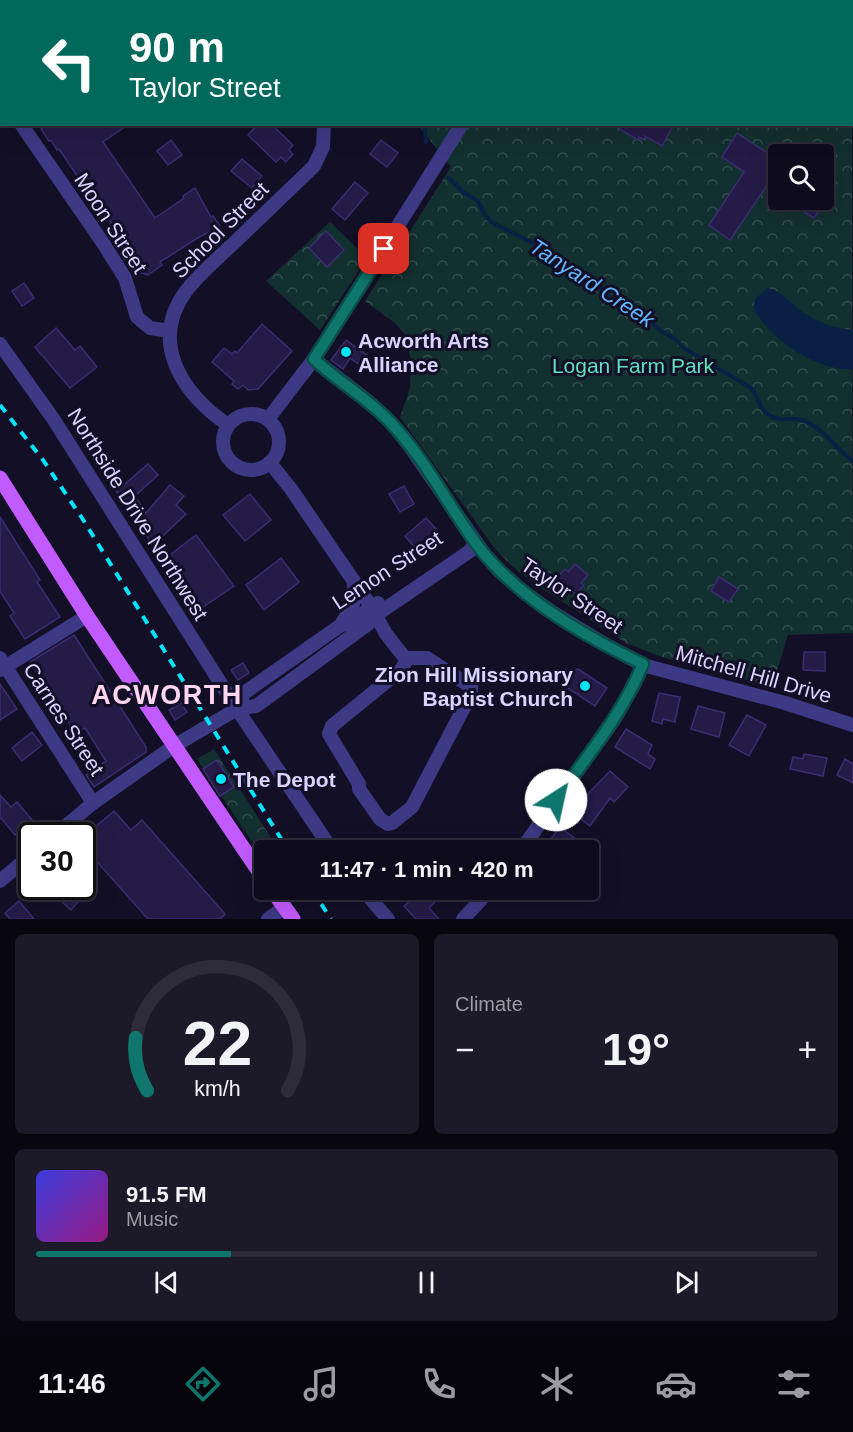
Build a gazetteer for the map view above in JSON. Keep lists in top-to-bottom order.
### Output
{
  "streets": {
    "street": [
      "Moon Street",
      "School Street",
      "Northside Drive Northwest",
      "Lemon Street",
      "Taylor Street",
      "Mitchell Hill Drive",
      "Carnes Street"
    ]
  },
  "crossings": [
    ["Moon Street", "School Street"],
    ["Northside Drive Northwest", "Lemon Street"],
    ["Lemon Street", "Taylor Street"],
    ["Lemon Street", "Carnes Street"],
    ["Taylor Street", "Mitchell Hill Drive"]
  ],
  "districts": ["ACWORTH"],
  "water": ["Tanyard Creek"],
  "parks": ["Logan Farm Park"],
  "places": ["Acworth Arts Alliance", "Zion Hill Missionary Baptist Church", "The Depot"],
  "page": {
    "turn": ["90 m", "Taylor Street"],
    "limit": "30",
    "trip": "11:47 · 1 min · 420 m",
    "tile": "Climate",
    "heat": ["−", "19°", "+"],
    "song": ["91.5 FM", "Music"],
    "tabs": "11:46",
    "gauge": ["22", "km/h"]
  }
}
